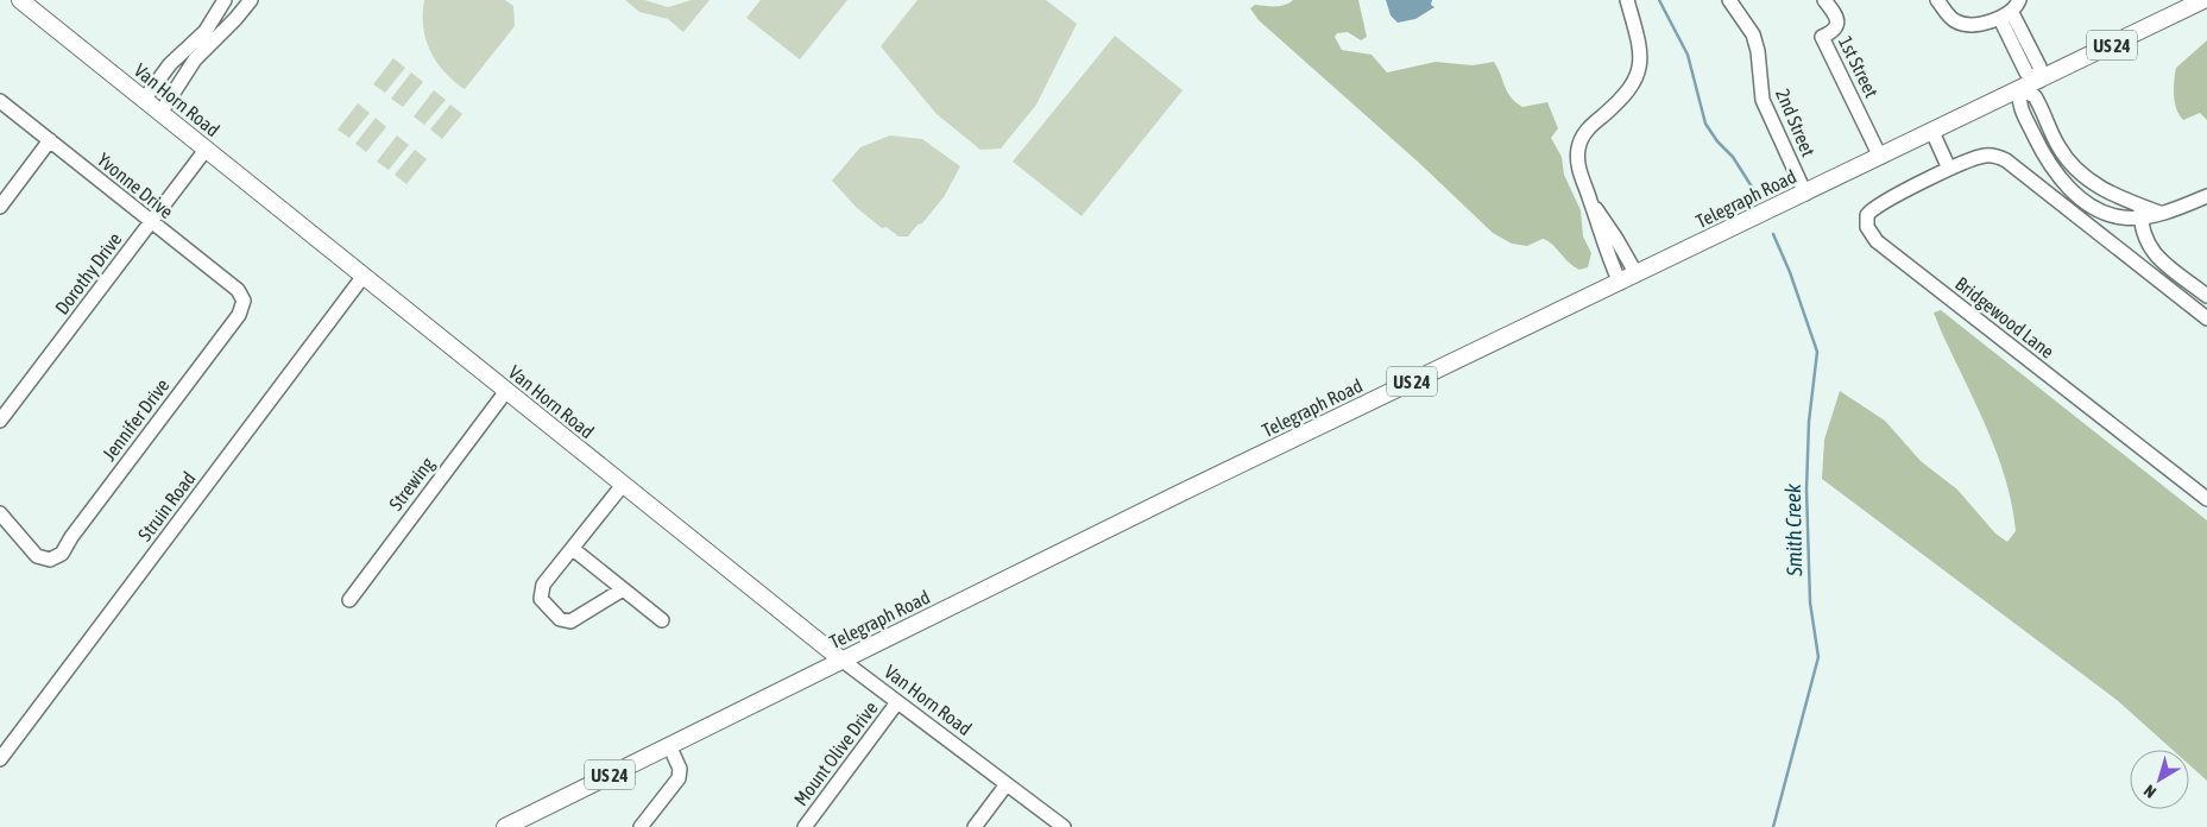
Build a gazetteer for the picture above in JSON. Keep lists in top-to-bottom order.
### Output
{
  "streets": {
    "main road": ["US 24", "Van Horn Road", "Telegraph Road"],
    "street": [
      "1st Street",
      "2nd Street",
      "Yvonne Drive",
      "Dorothy Drive",
      "Bridgewood Lane",
      "Jennifer Drive",
      "Strewing",
      "Struin Road",
      "Mount Olive Drive"
    ]
  },
  "crossings": [
    ["1st Street", "Telegraph Road"],
    ["Van Horn Road", "Telegraph Road"],
    ["Van Horn Road", "Dorothy Drive"],
    ["Van Horn Road", "Strewing"],
    ["Van Horn Road", "Struin Road"],
    ["Van Horn Road", "Mount Olive Drive"],
    ["2nd Street", "Telegraph Road"],
    ["Yvonne Drive", "Dorothy Drive"],
    ["Yvonne Drive", "Jennifer Drive"]
  ],
  "water": ["Smith Creek"],
  "north": "bottom left"
}
